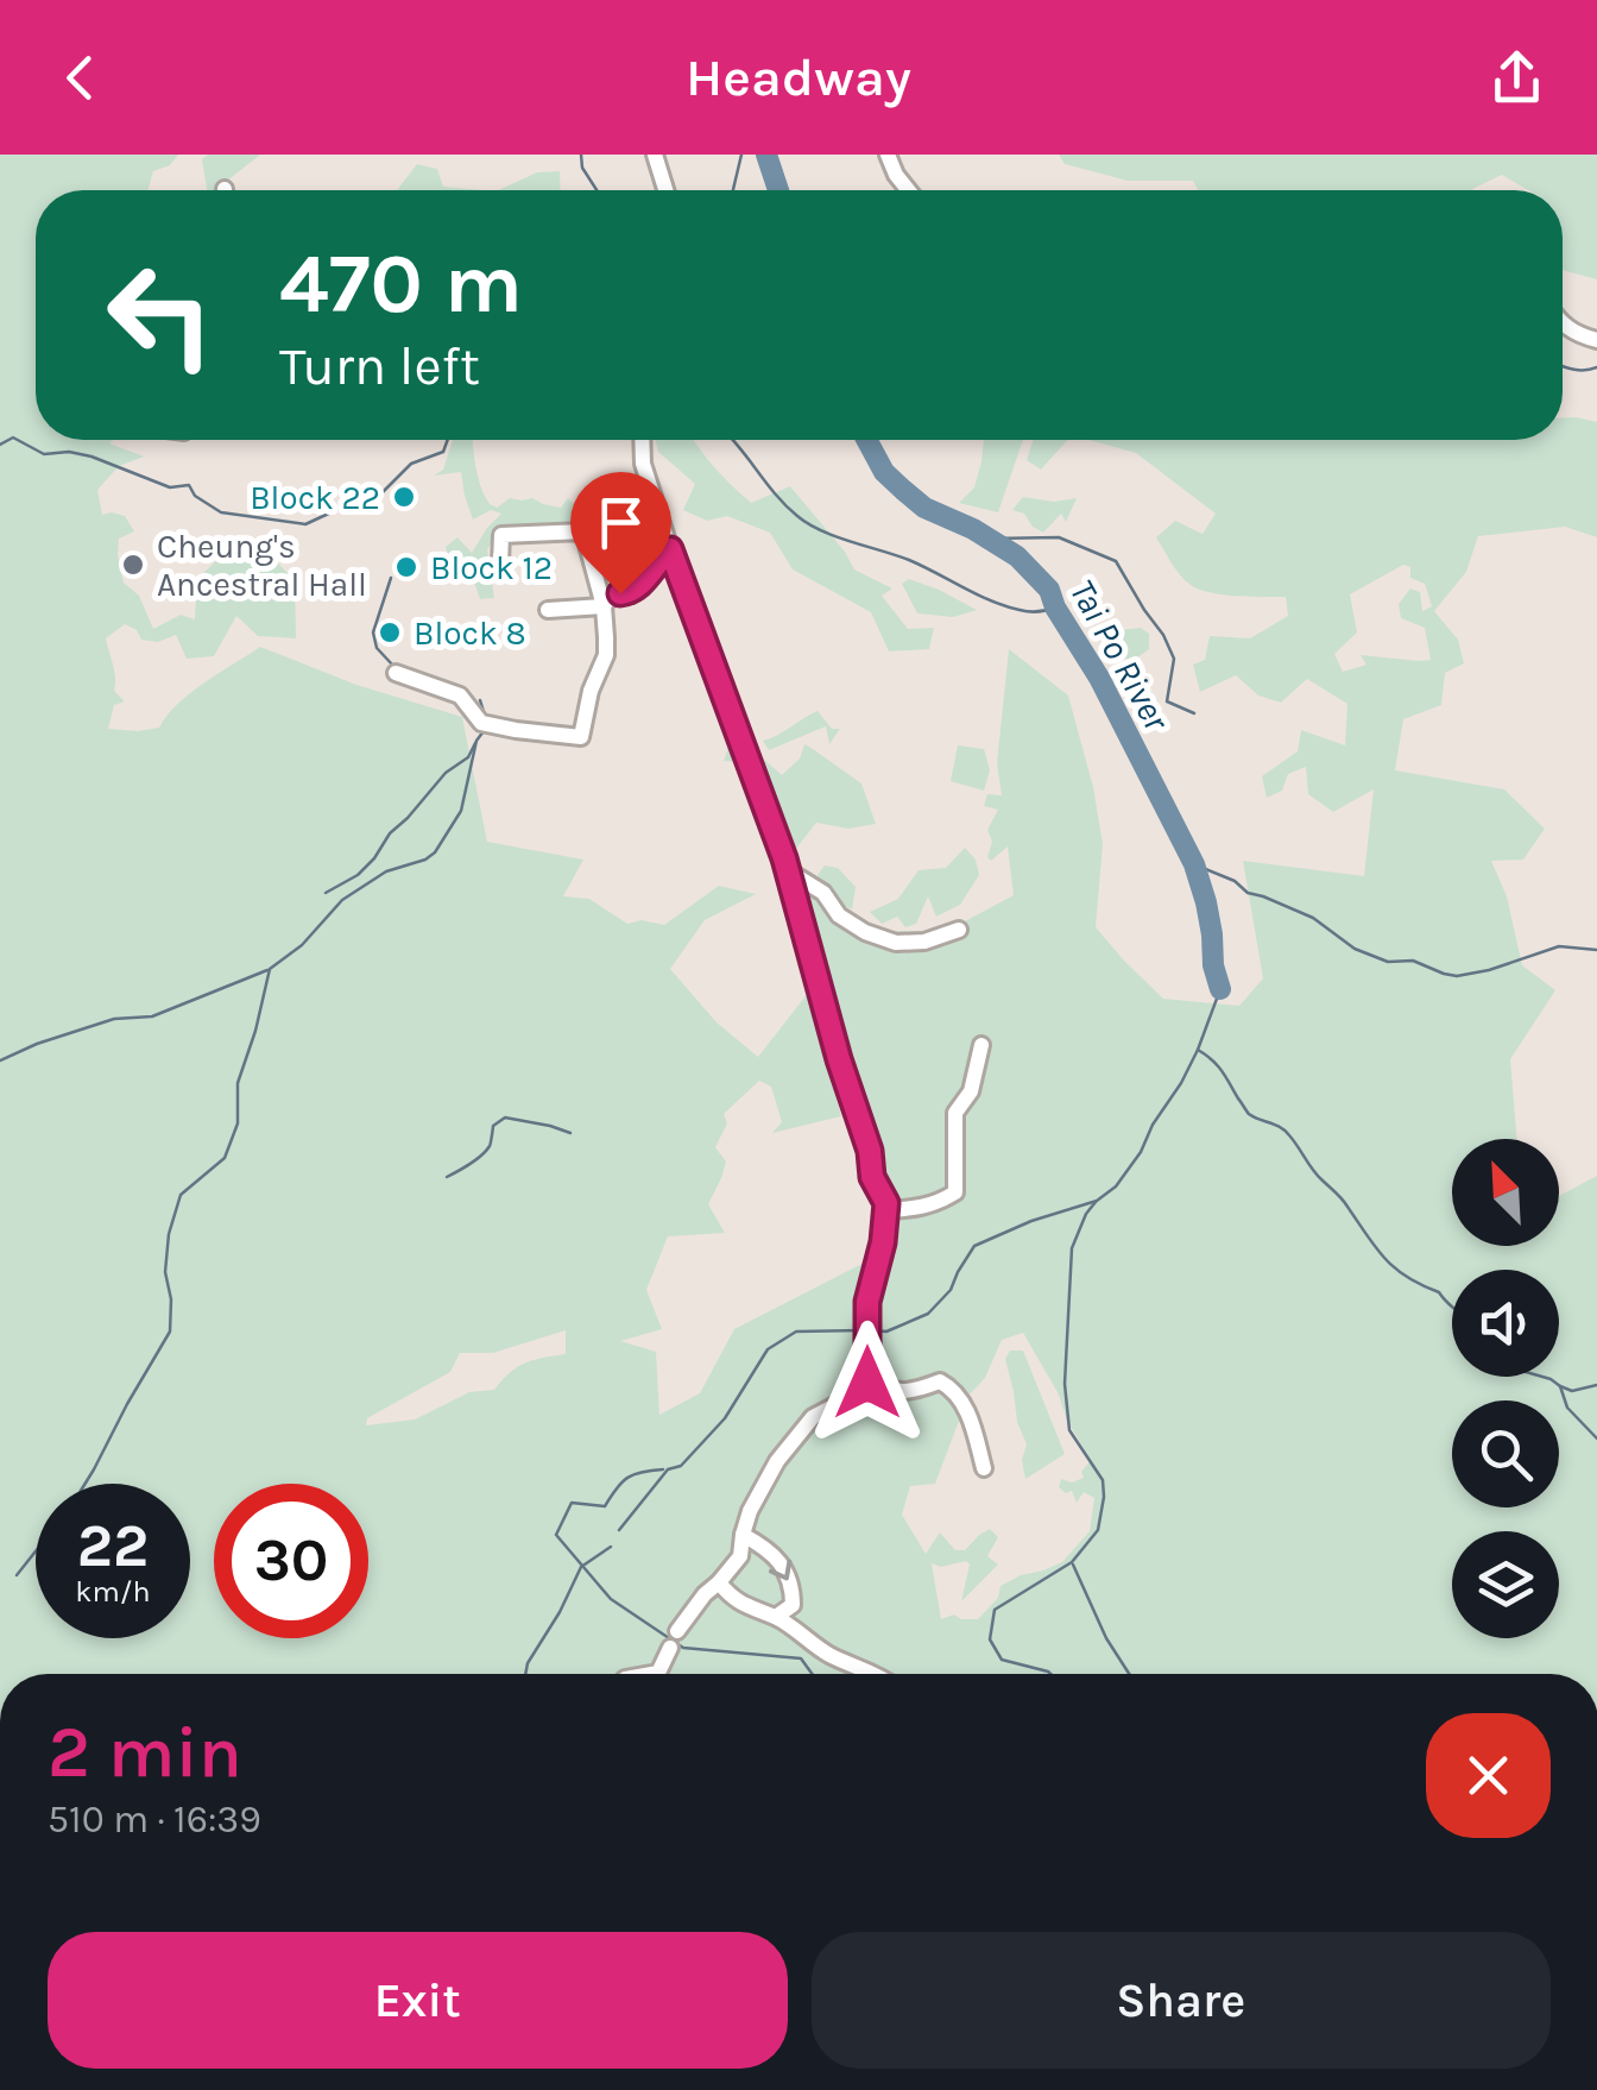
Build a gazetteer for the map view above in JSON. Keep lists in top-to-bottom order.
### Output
{
  "water": ["Tai Po River"],
  "places": [
    "Block 22",
    "Cheung's Ancestral Hall",
    "Block 12",
    "Block 8"
  ],
  "north": "top left",
  "page": {
    "header": "Headway",
    "turn": ["470 m", "Turn left"],
    "speed": "22 km/h",
    "limit": "30",
    "heading": ["2 min", "510 m · 16:39"],
    "buttons": ["Exit", "Share"]
  }
}
